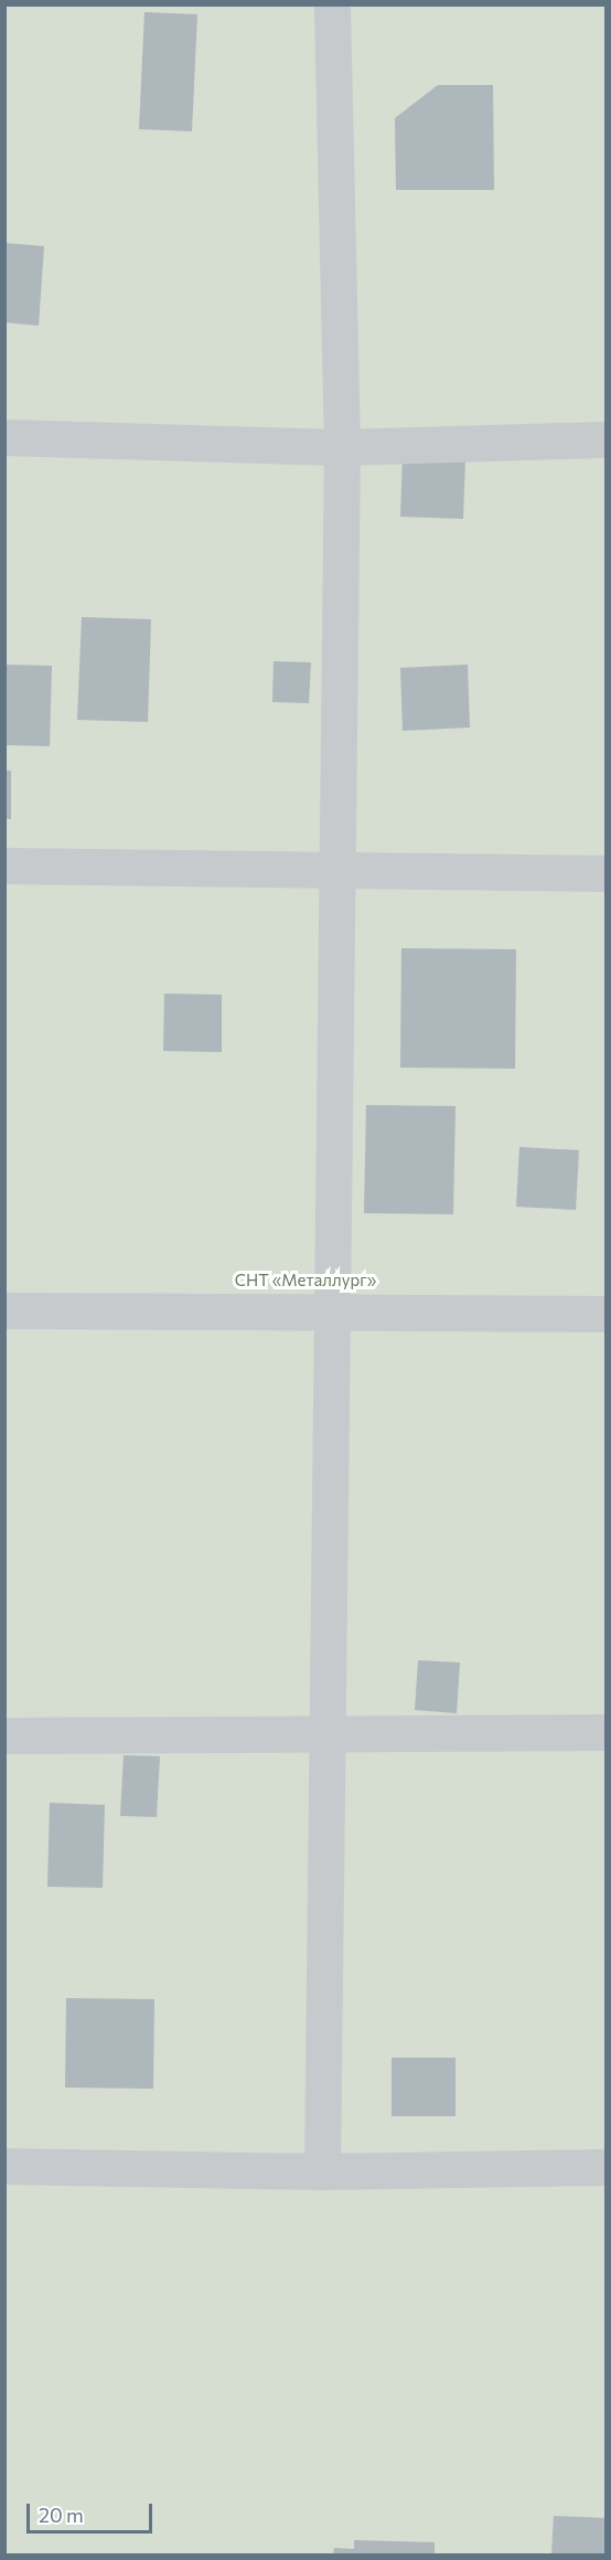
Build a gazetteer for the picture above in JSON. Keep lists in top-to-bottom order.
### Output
{
  "parks": ["СНТ «Металлург»"],
  "scale_bar": "20 m"
}
